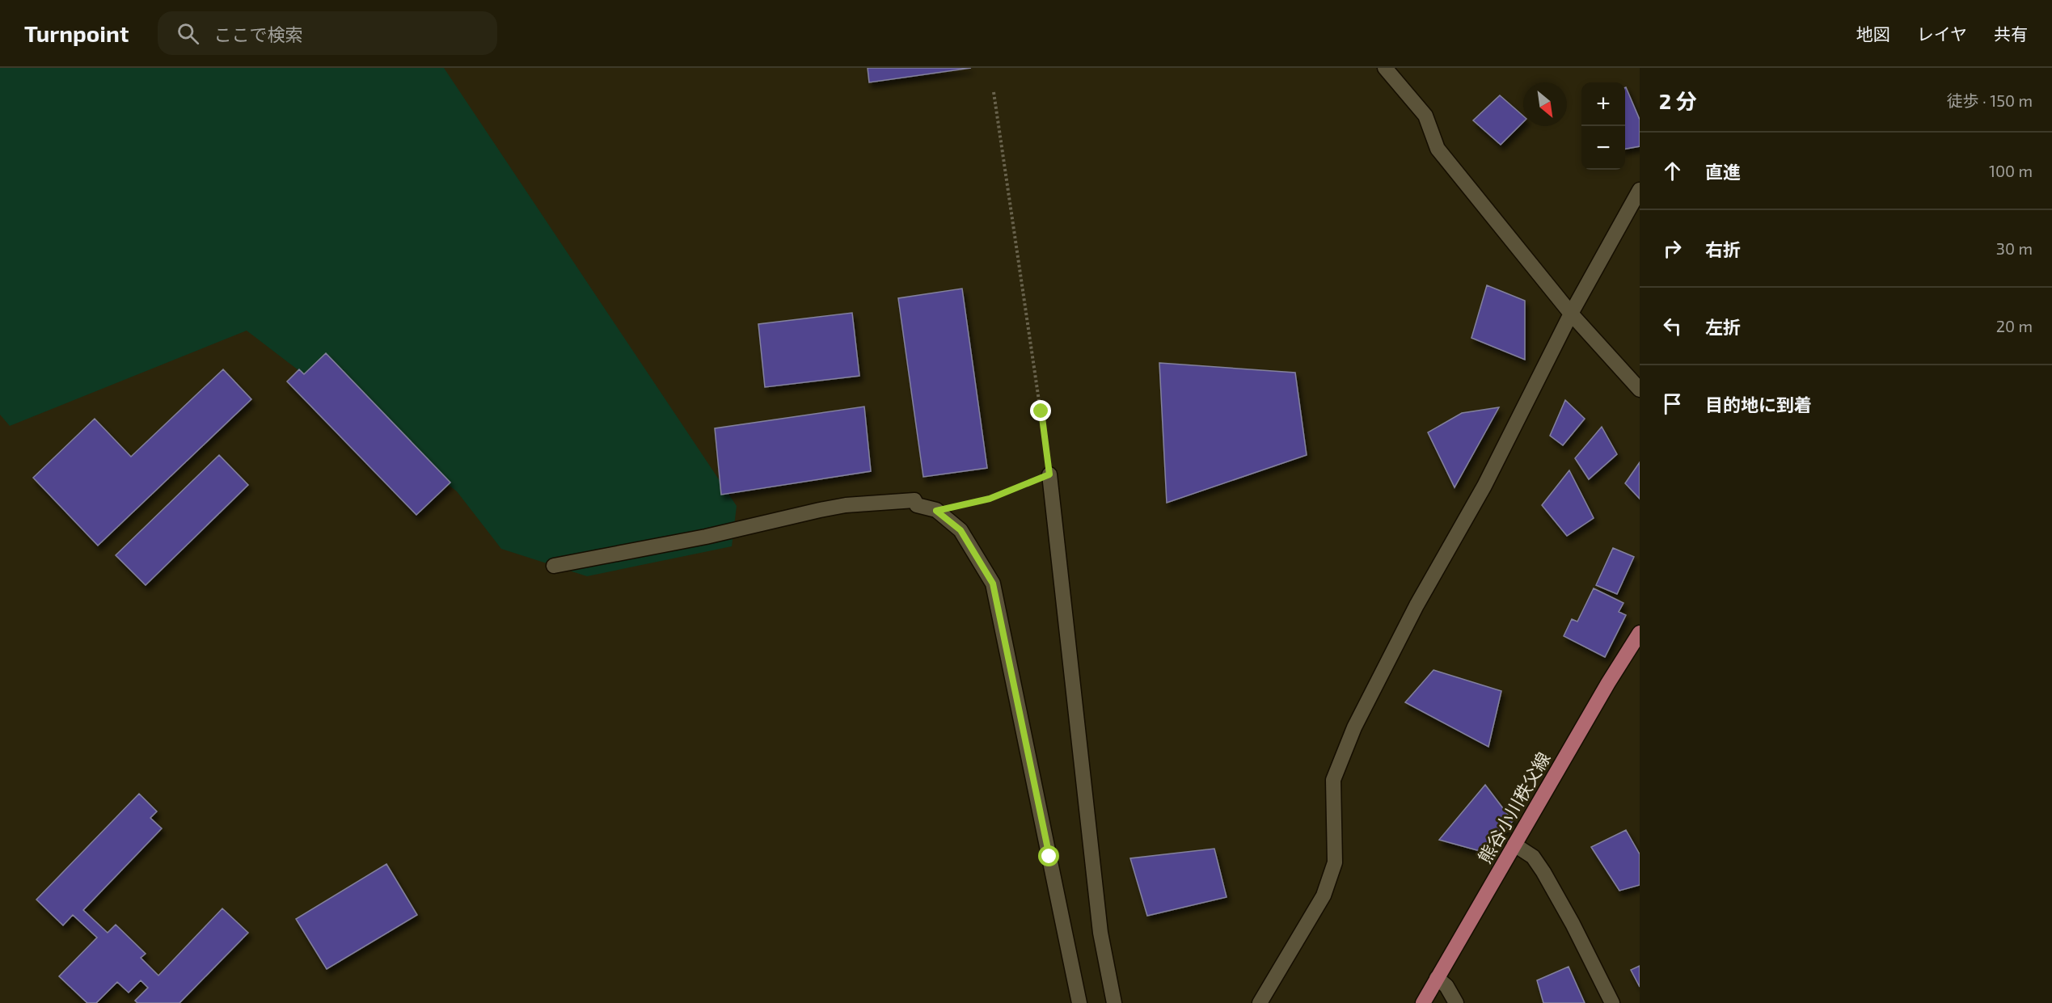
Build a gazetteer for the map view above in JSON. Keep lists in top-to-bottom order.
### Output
{
  "streets": {
    "main road": ["熊谷小川秩父線"]
  },
  "north": "bottom right",
  "page": {
    "header": "Turnpoint",
    "search": "ここで検索",
    "nav": ["地図", "レイヤ", "共有"],
    "heading": ["2 分", "徒歩 · 150 m"],
    "map_buttons": ["+", "−"],
    "list": [
      ["直進", "100 m"],
      ["右折", "30 m"],
      ["左折", "20 m"],
      "目的地に到着"
    ]
  }
}
